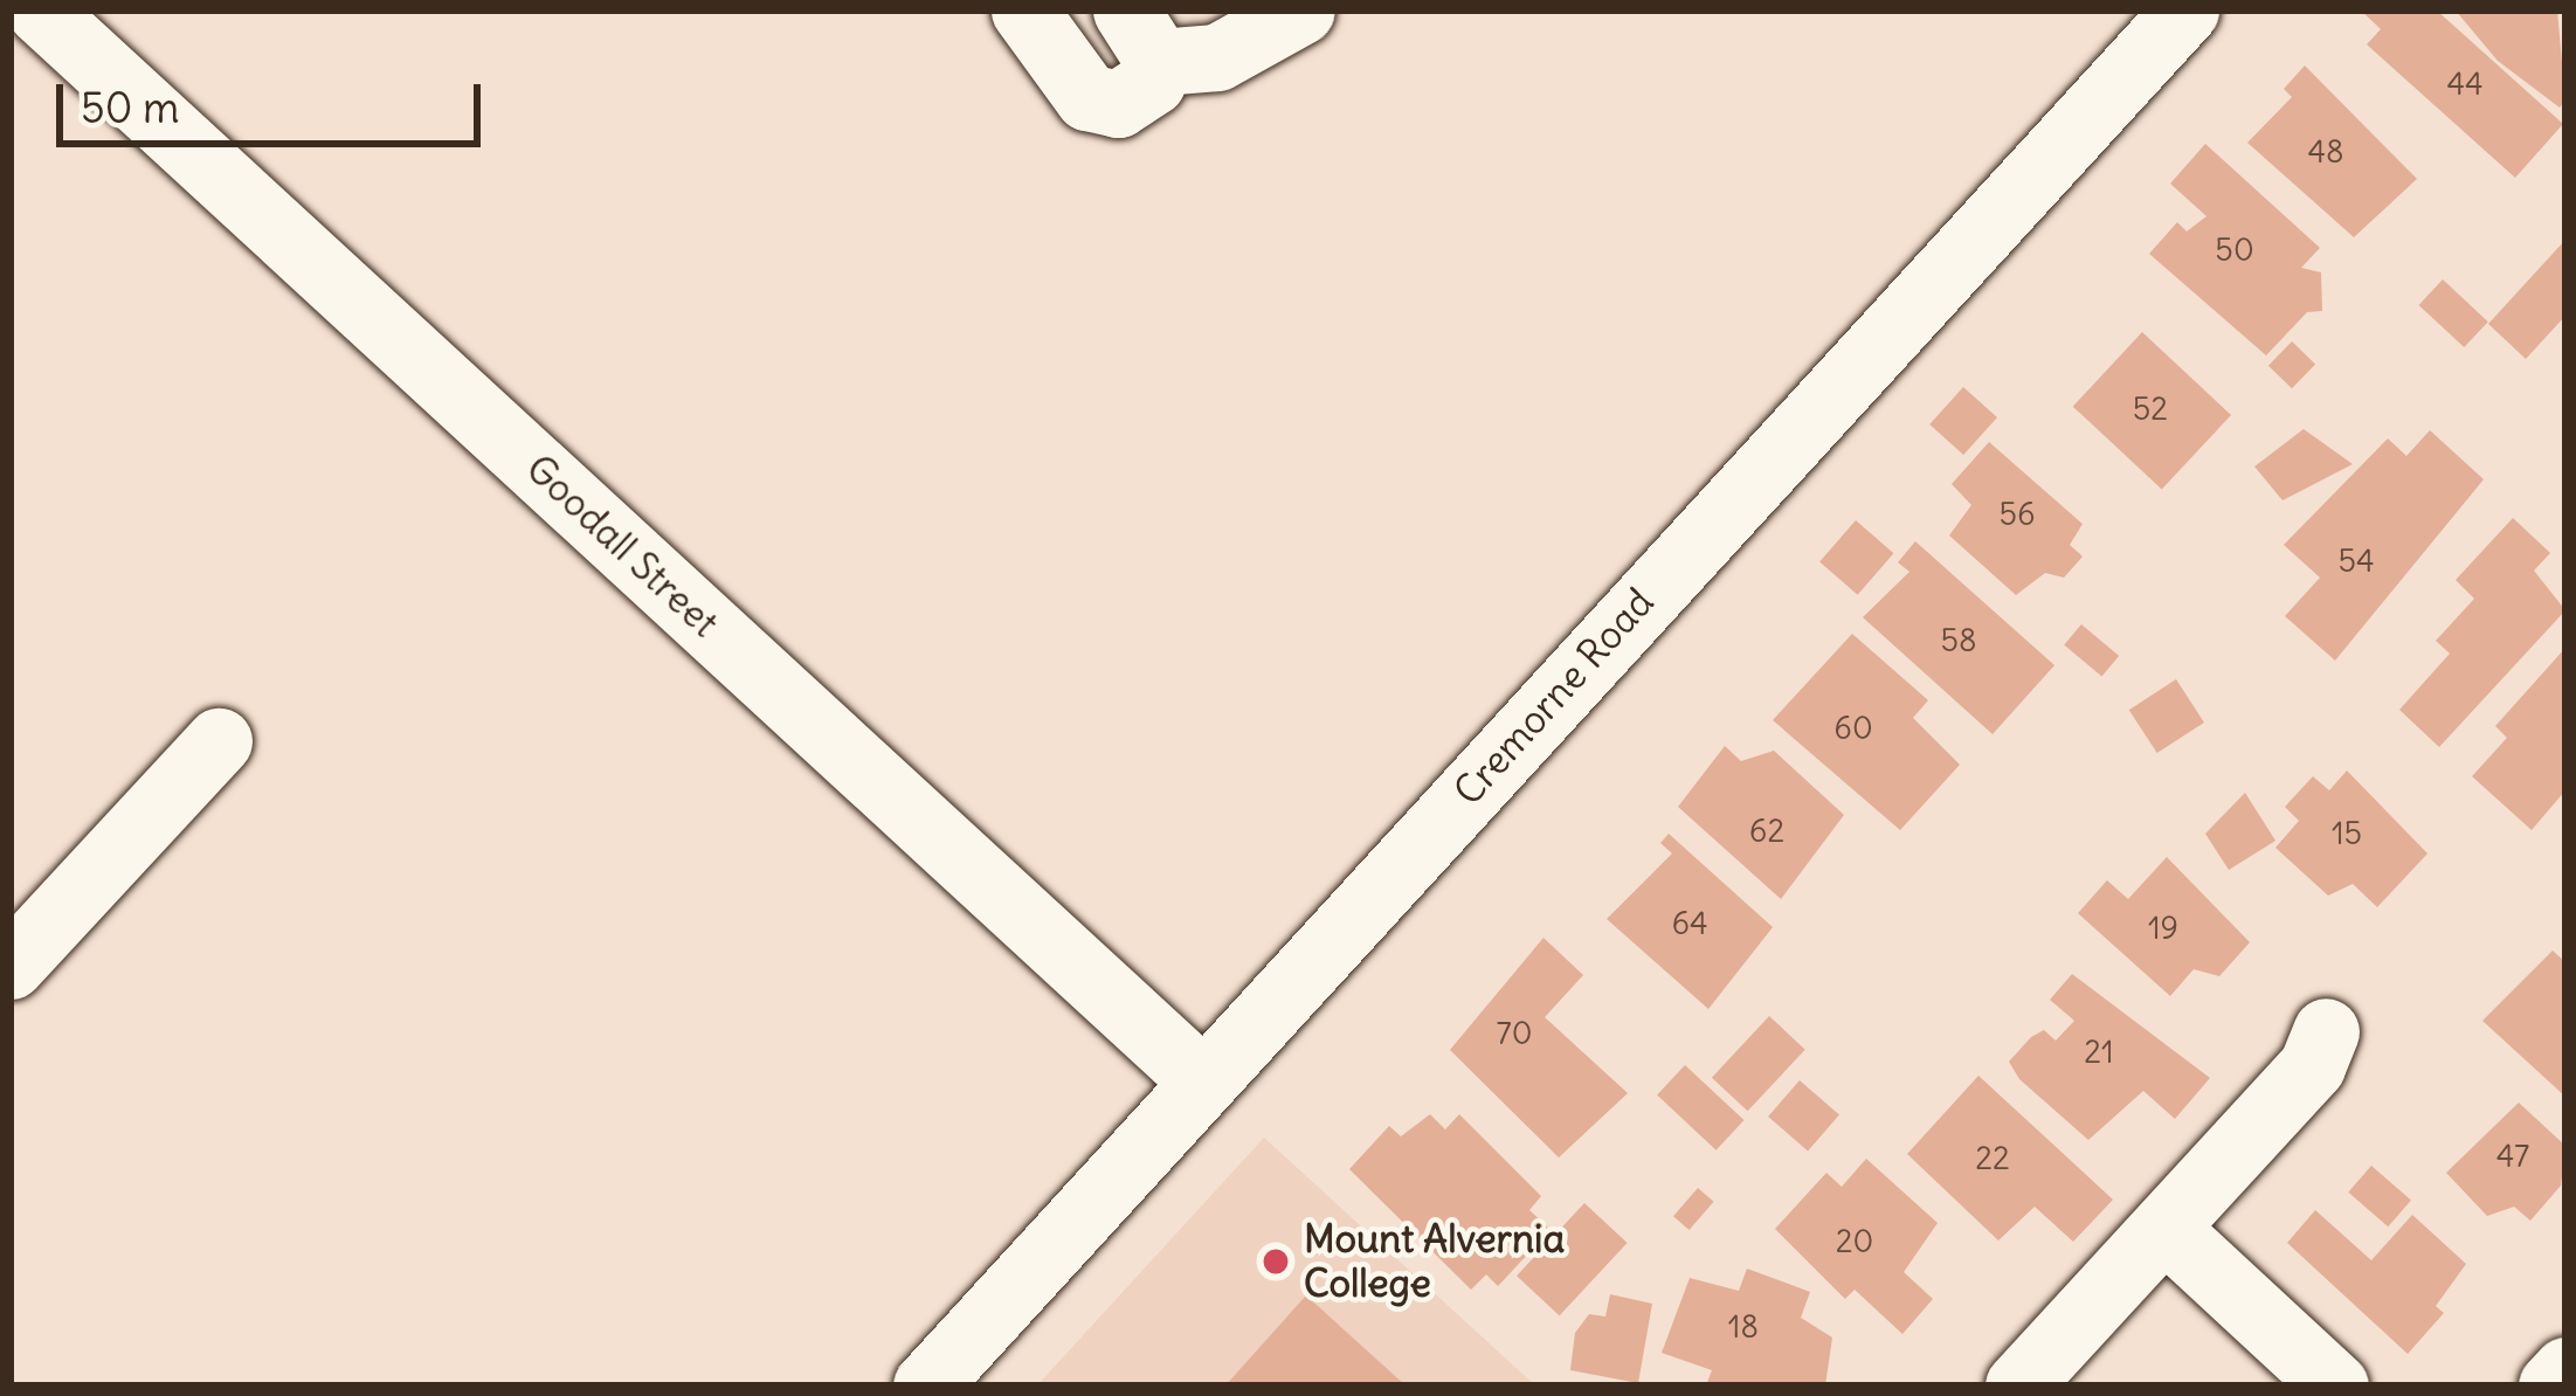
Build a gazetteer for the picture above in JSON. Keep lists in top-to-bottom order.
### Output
{
  "streets": {
    "street": ["Goodall Street", "Cremorne Road"]
  },
  "crossings": [
    ["Goodall Street", "Cremorne Road"]
  ],
  "places": ["Mount Alvernia College"],
  "house_numbers": [
    "44",
    "48",
    "50",
    "52",
    "56",
    "54",
    "58",
    "60",
    "62",
    "15",
    "64",
    "19",
    "70",
    "21",
    "47",
    "22",
    "20",
    "18"
  ],
  "scale_bar": "50 m"
}
